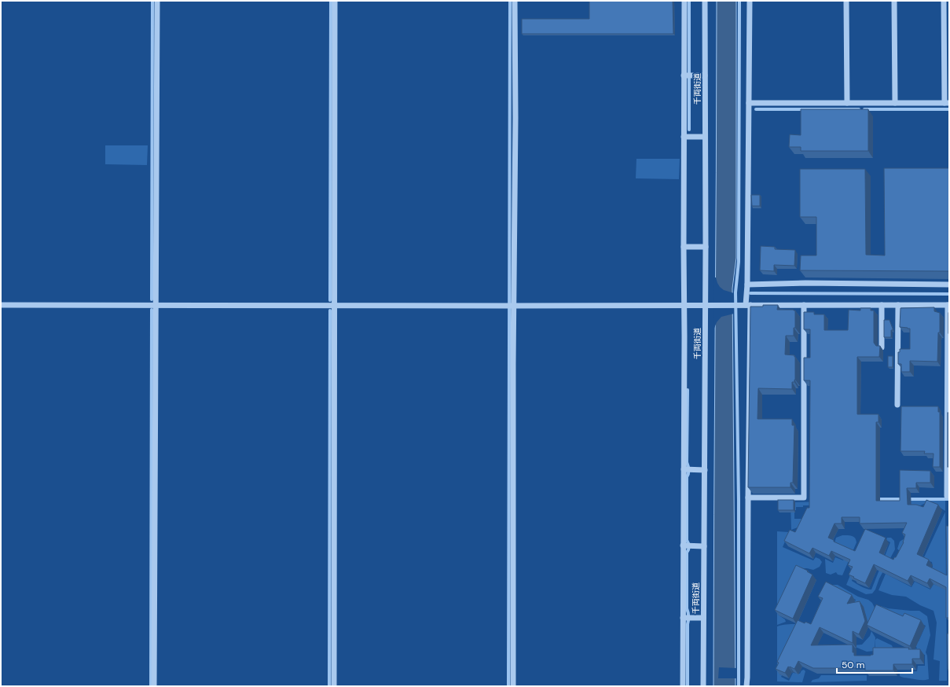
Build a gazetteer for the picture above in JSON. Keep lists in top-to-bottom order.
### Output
{
  "streets": {
    "street": ["千両街道"]
  },
  "scale_bar": "50 m"
}
